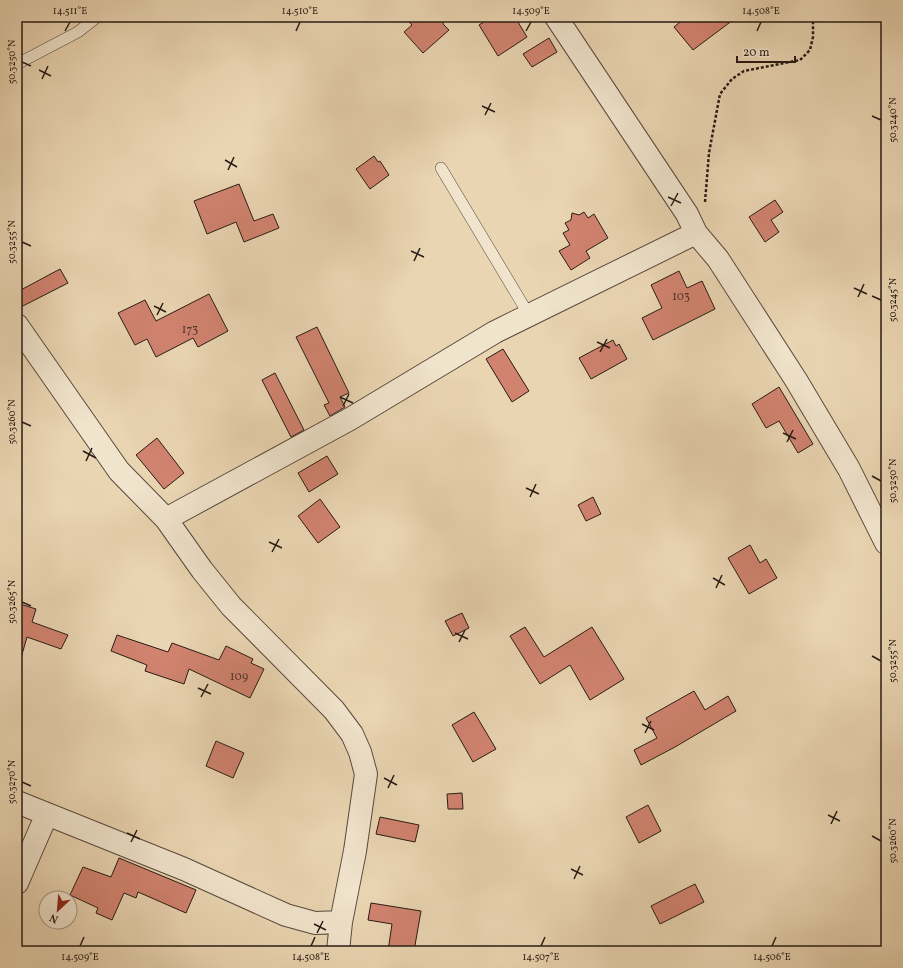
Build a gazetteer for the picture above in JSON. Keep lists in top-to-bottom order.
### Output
{
  "house_numbers": ["103", "173", "109"],
  "scale_bar": "20 m",
  "north": "bottom left",
  "coordinates": [
    "14.511°E",
    "14.510°E",
    "14.509°E",
    "14.508°E",
    "50.3250°N",
    "50.3240°N",
    "50.3255°N",
    "50.3245°N",
    "50.3260°N",
    "50.3265°N",
    "50.3270°N",
    "14.507°E",
    "14.506°E"
  ]
}
